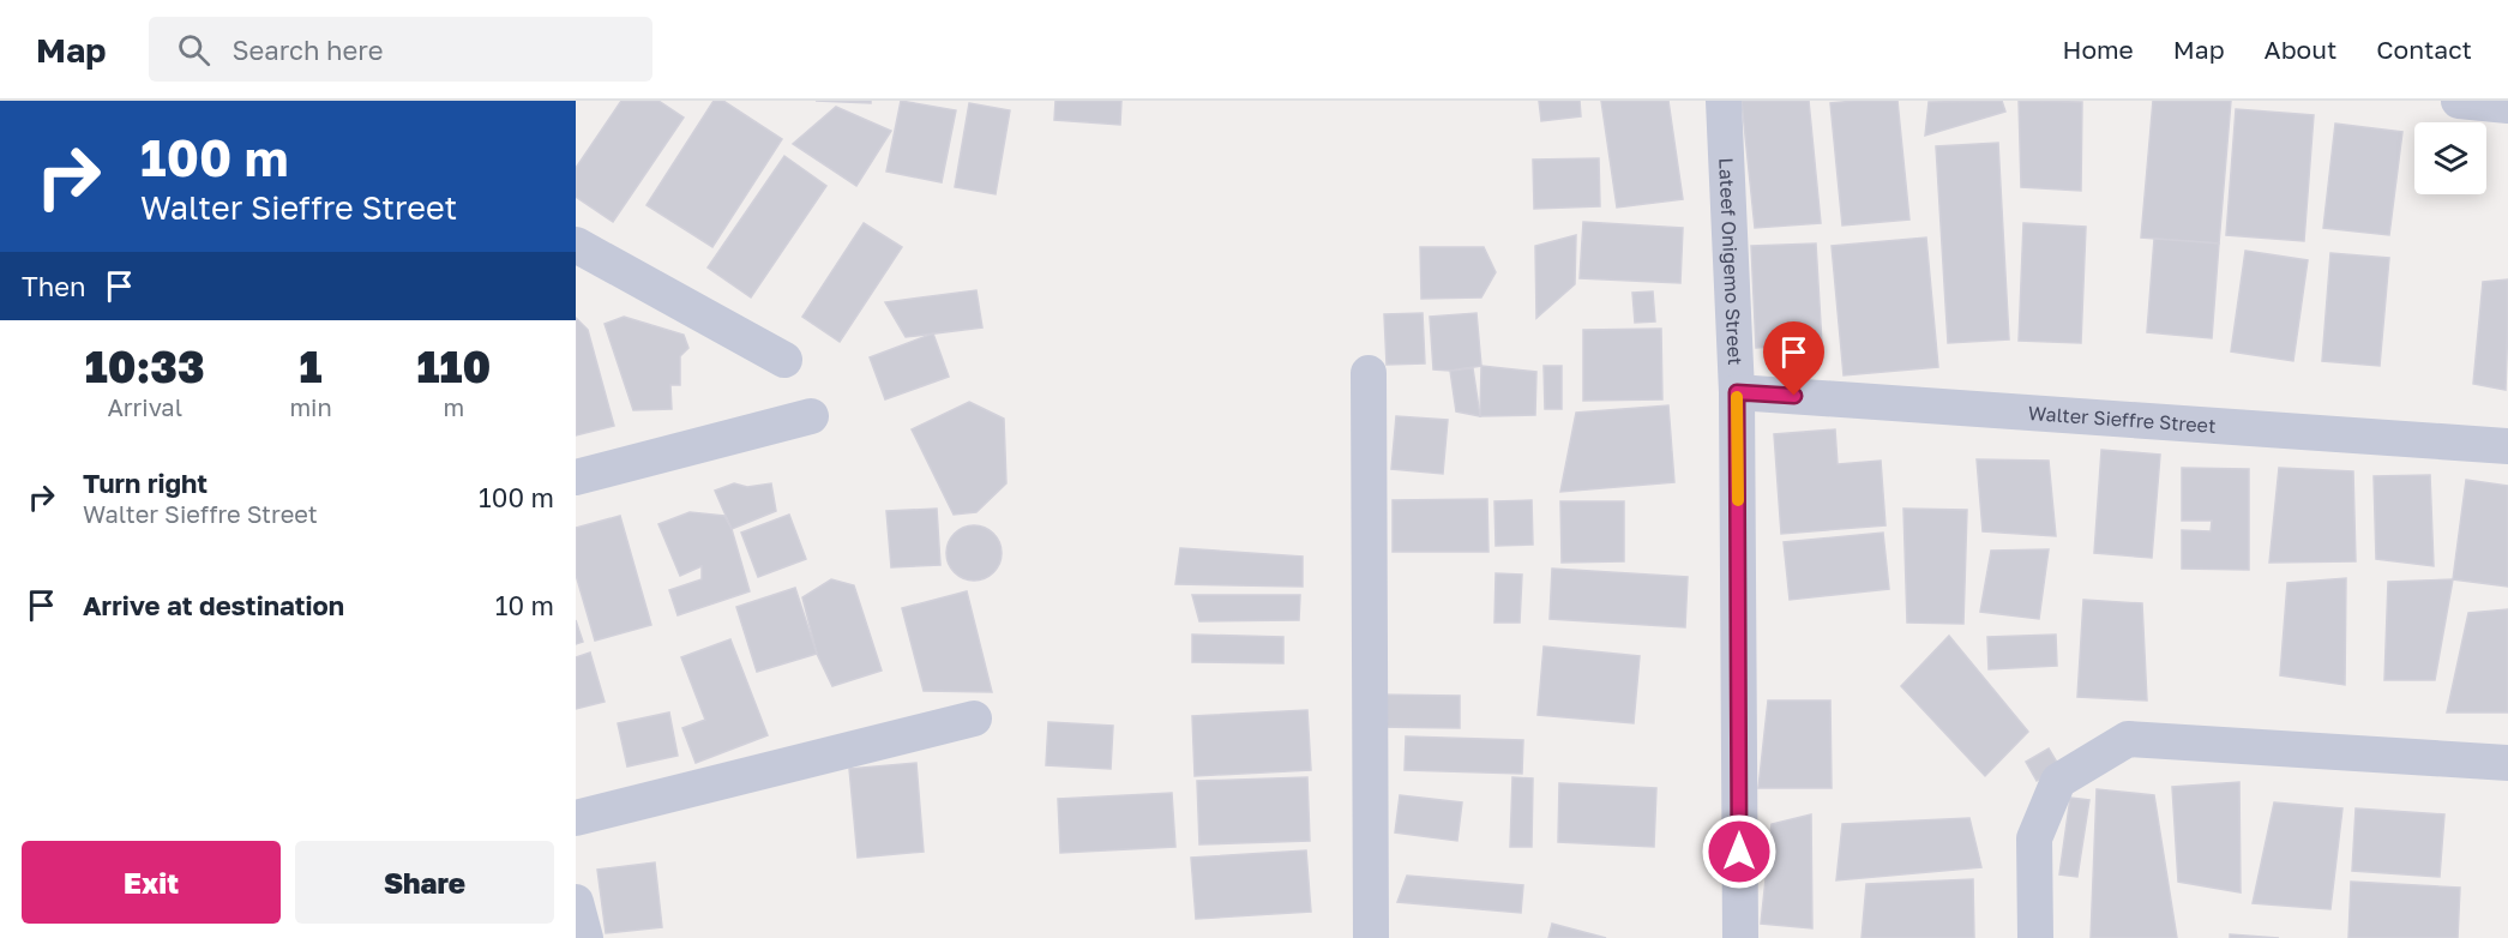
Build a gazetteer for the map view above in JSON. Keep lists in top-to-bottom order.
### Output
{
  "streets": {
    "street": ["Lateef Onigemo Street", "Walter Sieffre Street"]
  },
  "crossings": [
    ["Lateef Onigemo Street", "Walter Sieffre Street"]
  ],
  "page": {
    "header": "Map",
    "search": "Search here",
    "nav": [
      "Home",
      "Map",
      "About",
      "Contact"
    ],
    "turn": ["100 m", "Walter Sieffre Street"],
    "then": "Then",
    "eta": [
      "10:33",
      "Arrival",
      "1",
      "min",
      "110",
      "m"
    ],
    "list": [
      {
        "name": "Turn right",
        "note": "Walter Sieffre Street",
        "value": "100 m"
      },
      {
        "name": "Arrive at destination",
        "value": "10 m"
      }
    ],
    "buttons": ["Exit", "Share"]
  }
}
